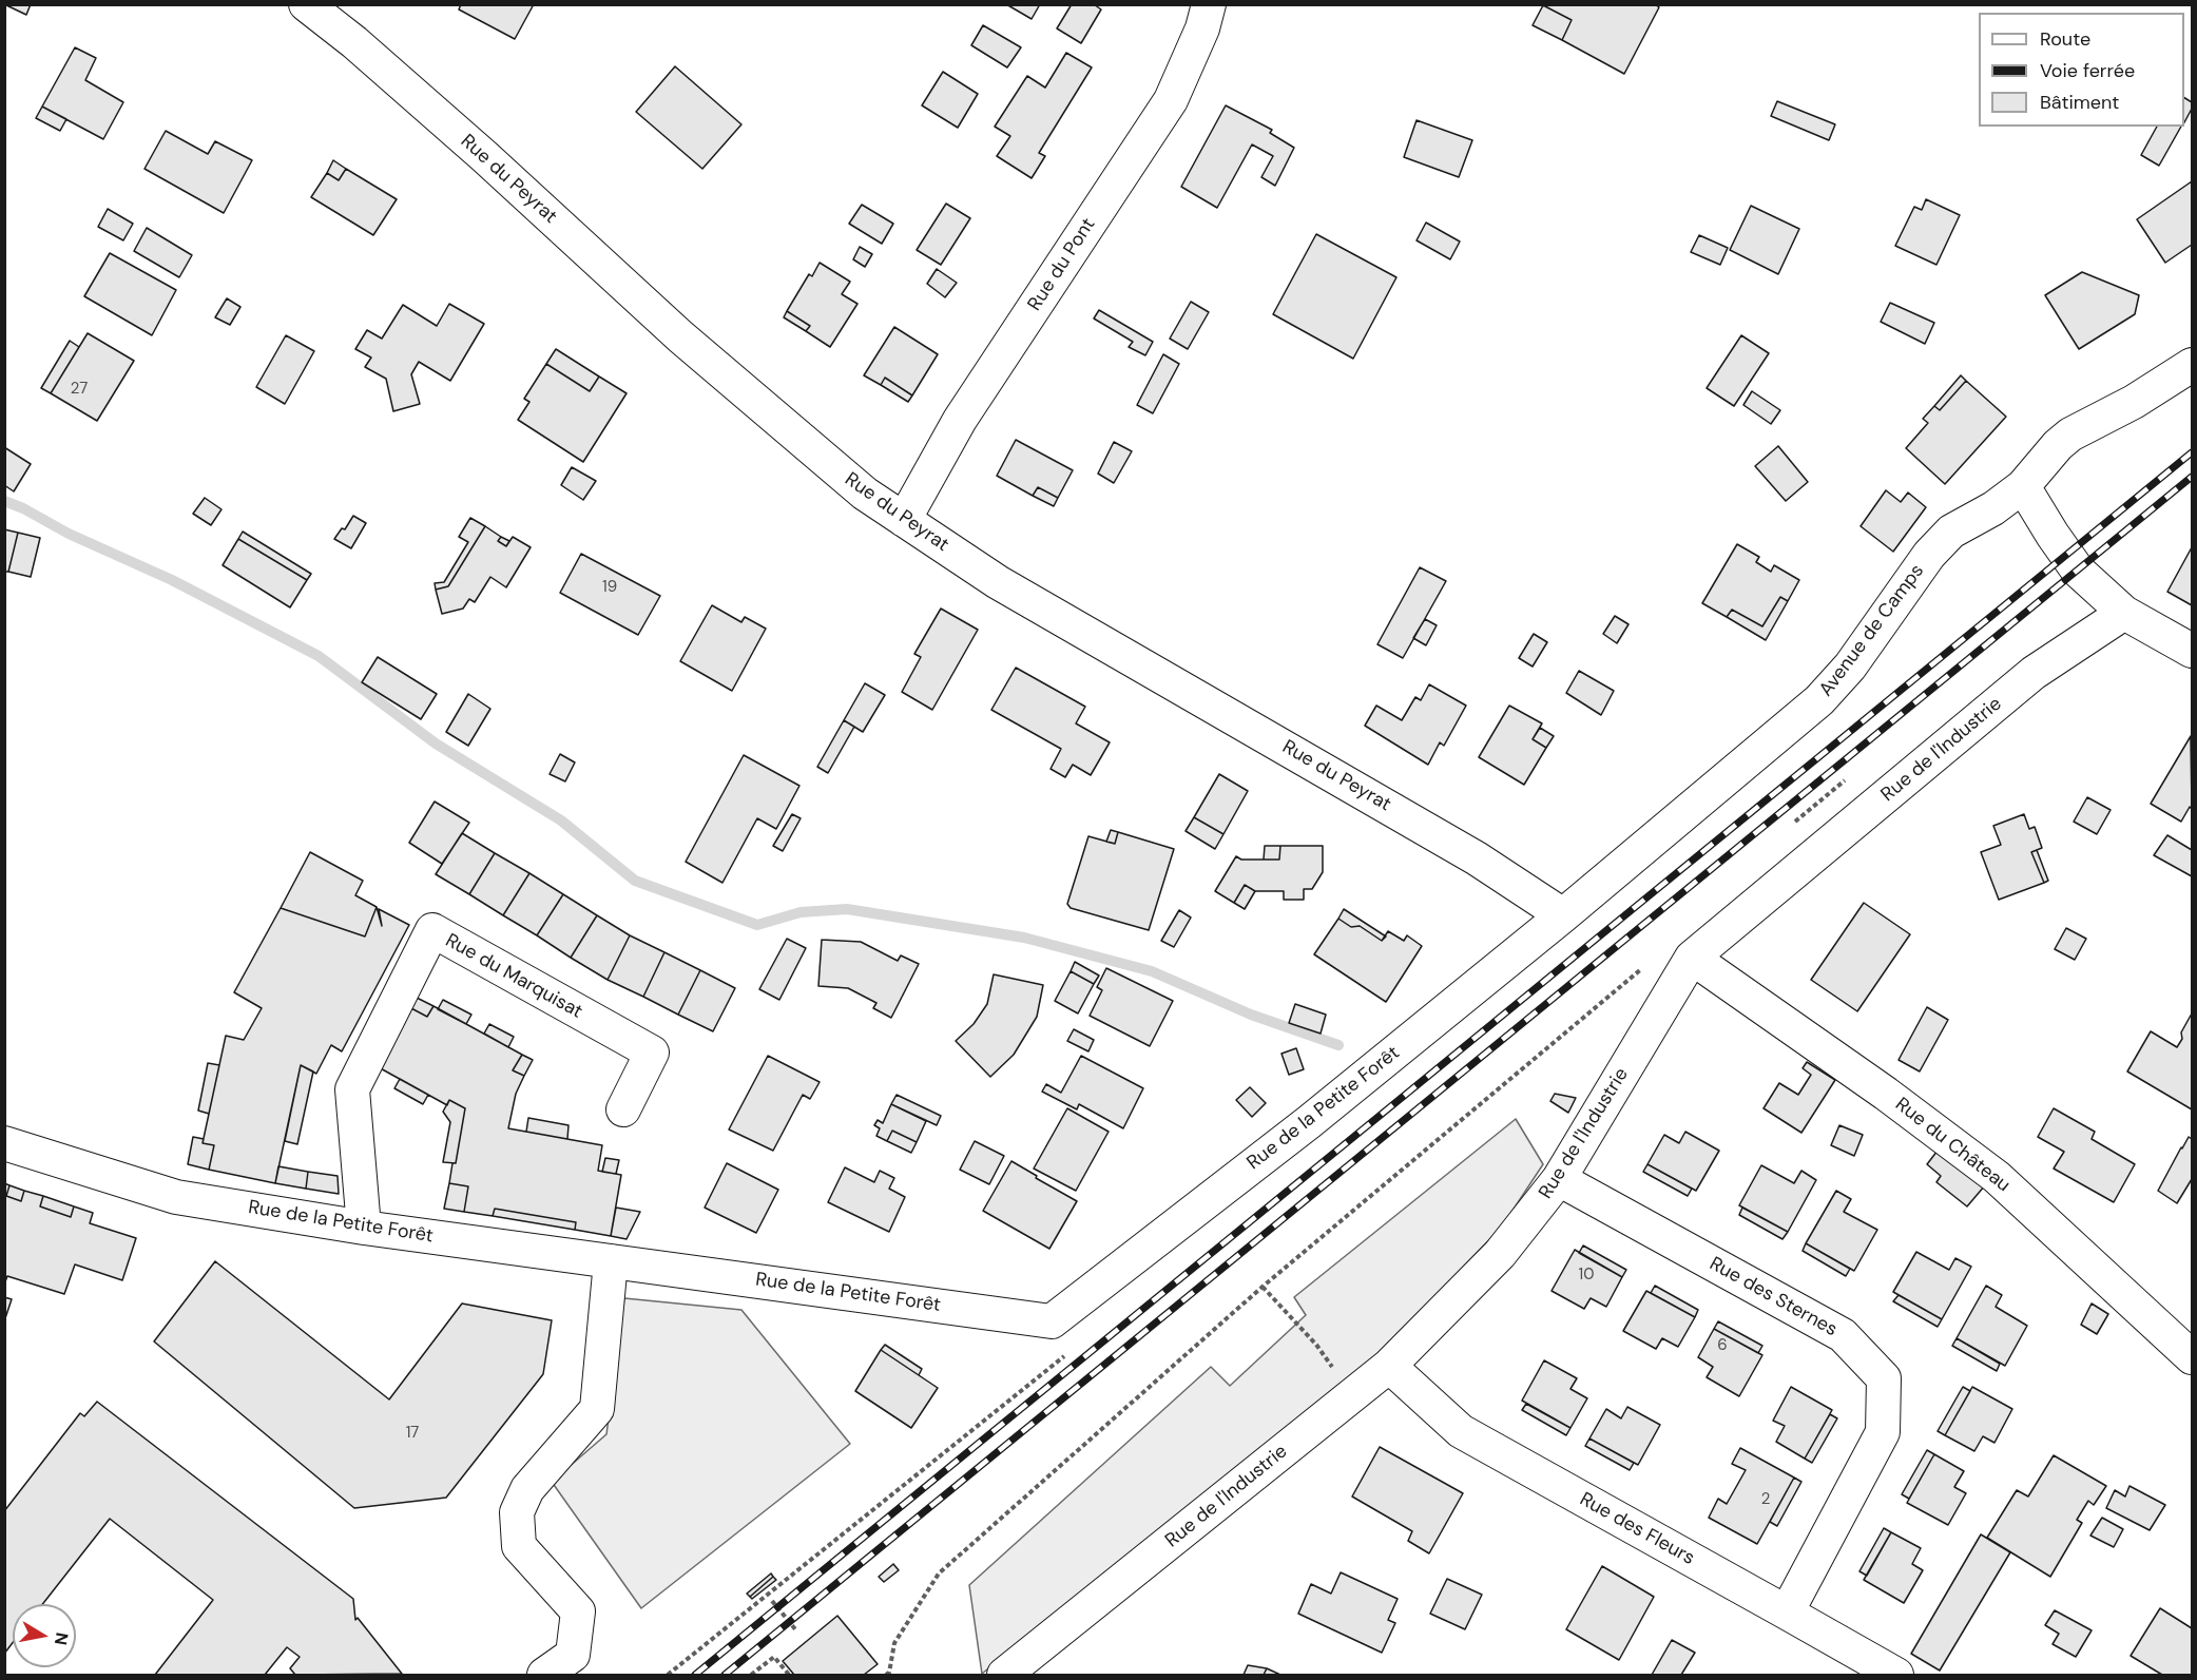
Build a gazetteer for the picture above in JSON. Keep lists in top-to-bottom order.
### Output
{
  "streets": {
    "street": [
      "Rue du Peyrat",
      "Rue du Pont",
      "Avenue de Camps",
      "Rue de l'Industrie",
      "Rue du Marquisat",
      "Rue de la Petite Forêt",
      "Rue du Château",
      "Rue des Sternes",
      "Rue des Fleurs"
    ]
  },
  "crossings": [
    ["Rue du Peyrat", "Rue du Pont"],
    ["Rue du Peyrat", "Avenue de Camps"],
    ["Rue du Peyrat", "Rue de la Petite Forêt"],
    ["Avenue de Camps", "Rue de la Petite Forêt"],
    ["Rue de l'Industrie", "Rue du Château"],
    ["Rue de l'Industrie", "Rue des Sternes"],
    ["Rue de l'Industrie", "Rue des Fleurs"],
    ["Rue du Marquisat", "Rue de la Petite Forêt"],
    ["Rue des Sternes", "Rue des Fleurs"]
  ],
  "house_numbers": [
    "27",
    "19",
    "10",
    "6",
    "17",
    "2"
  ],
  "legend": ["Route", "Voie ferrée", "Bâtiment"],
  "north": "right"
}
